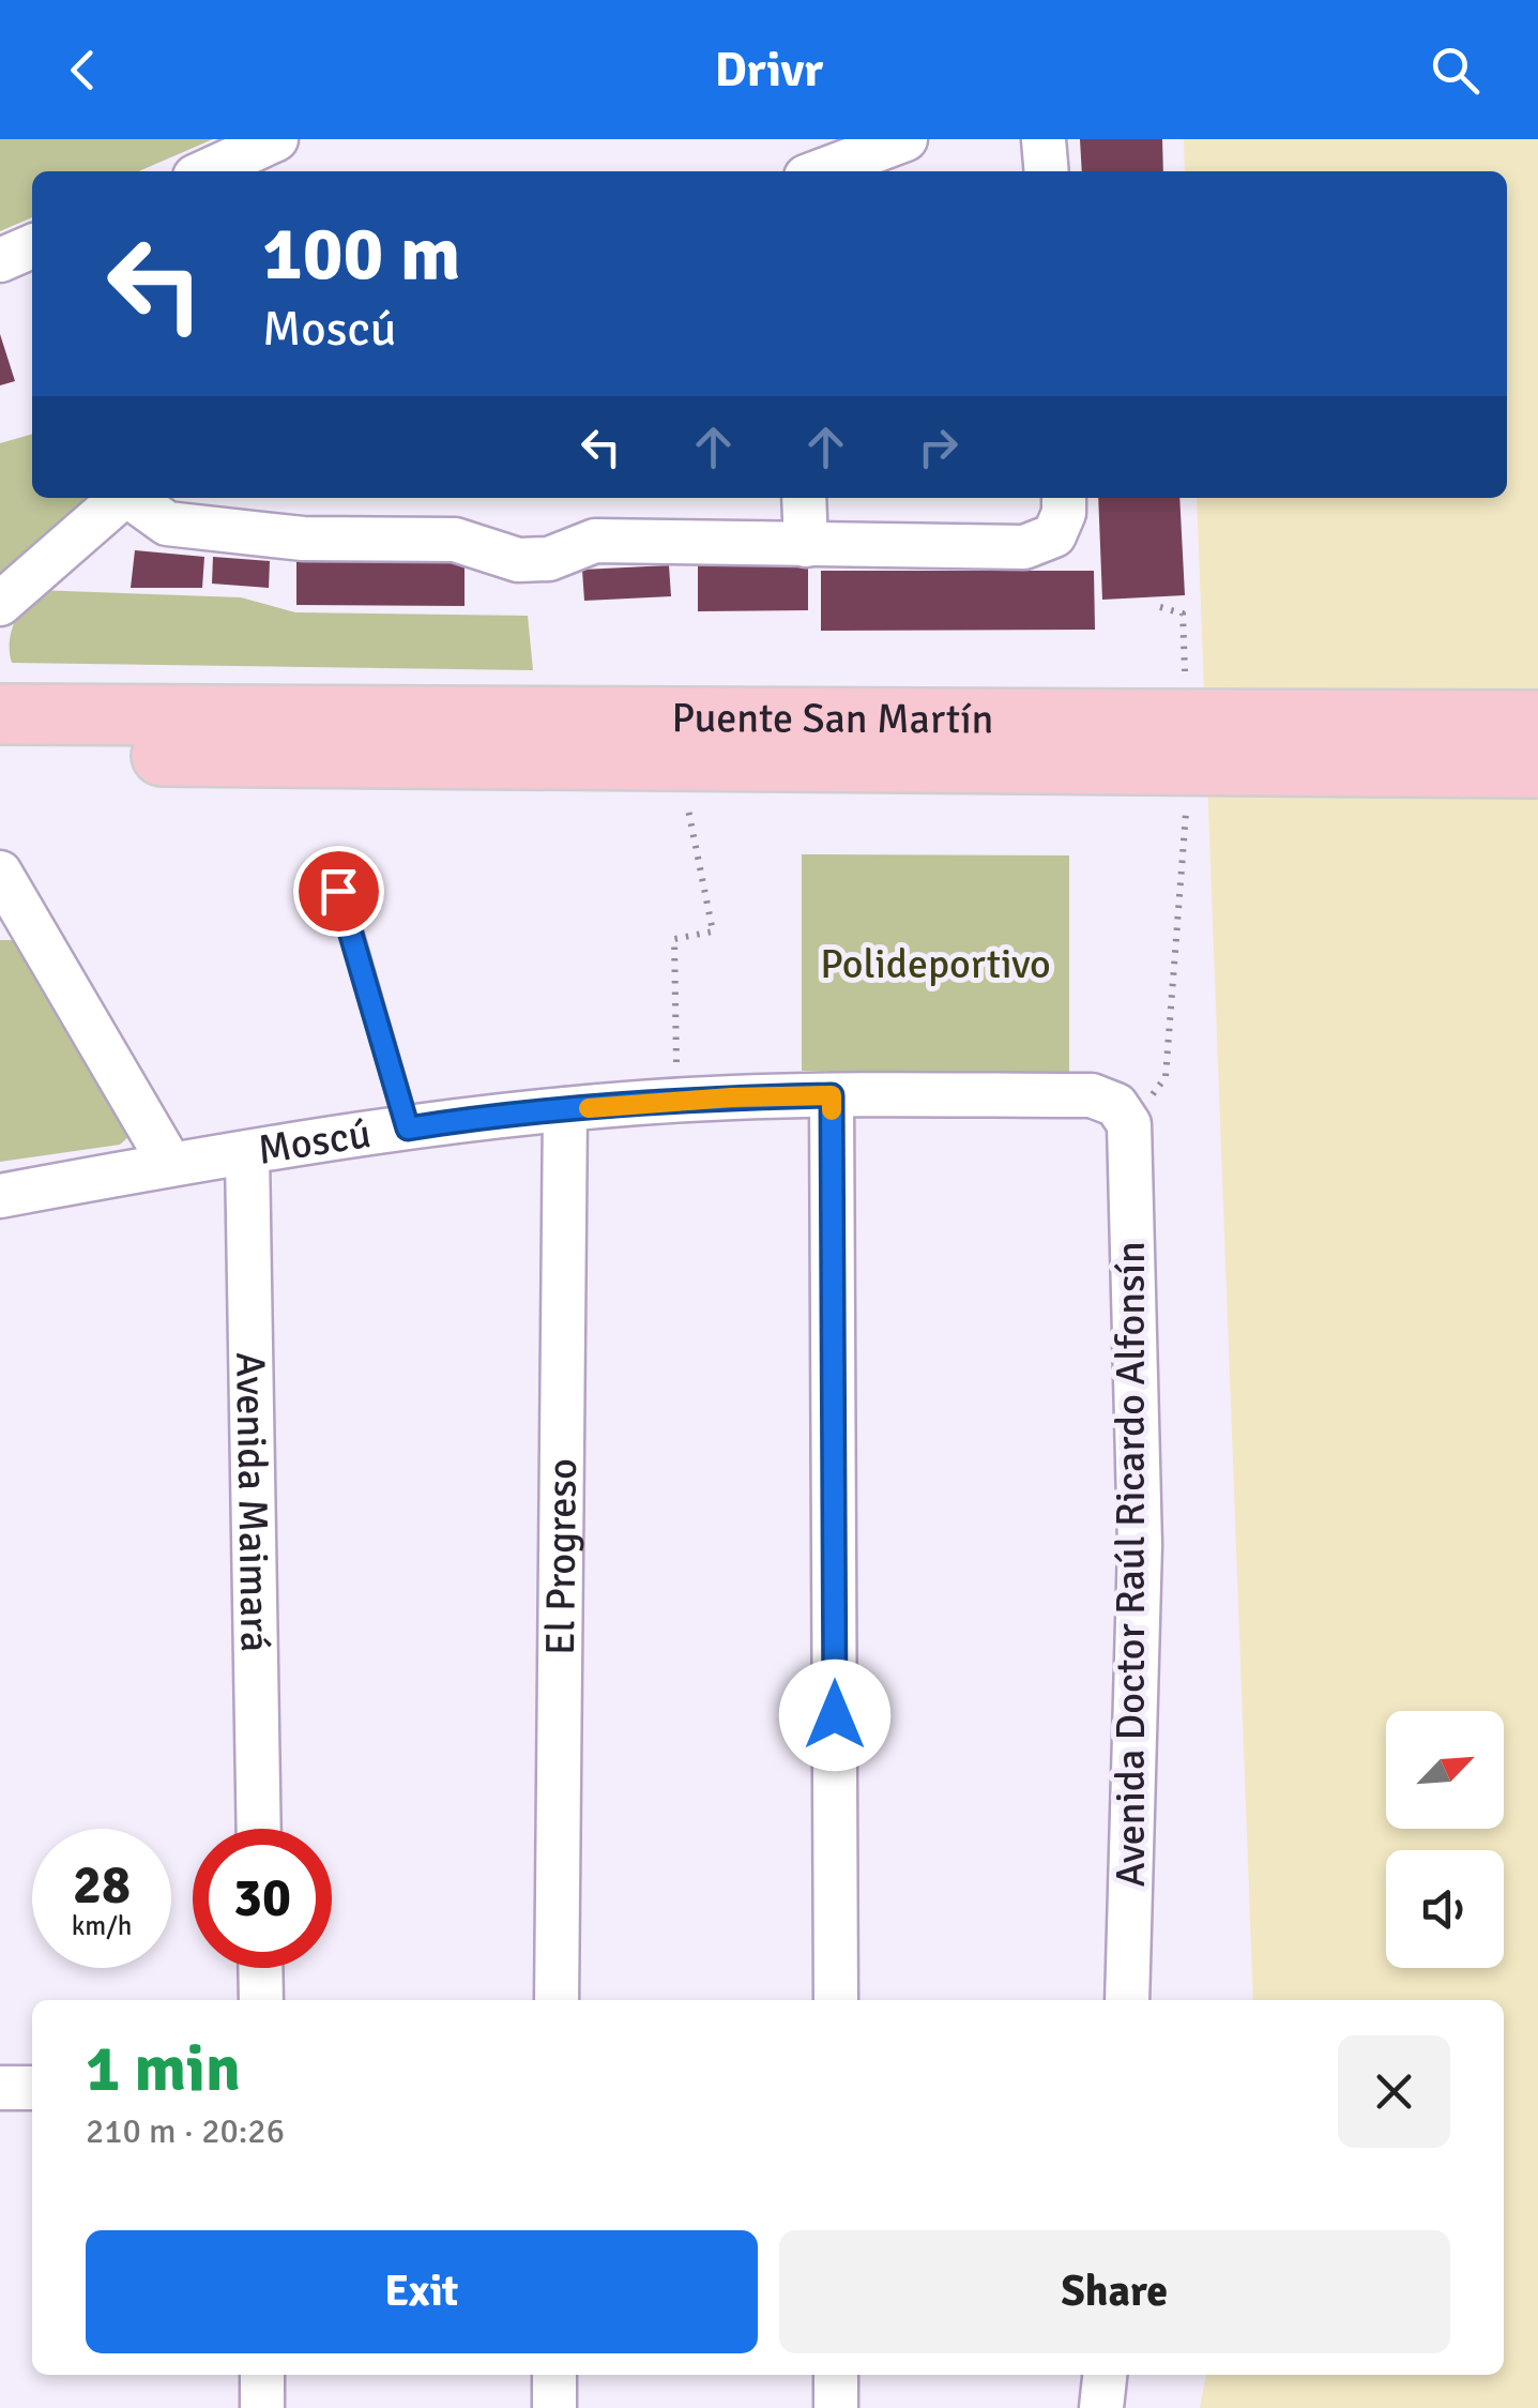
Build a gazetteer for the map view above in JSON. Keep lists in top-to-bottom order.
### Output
{
  "streets": {
    "main road": ["Puente San Martín"],
    "street": [
      "Moscú",
      "Avenida Maimará",
      "El Progreso",
      "Avenida Doctor Raúl Ricardo Alfonsín"
    ]
  },
  "crossings": [
    ["Moscú", "Avenida Maimará"],
    ["Moscú", "El Progreso"],
    ["Moscú", "Avenida Doctor Raúl Ricardo Alfonsín"]
  ],
  "parks": ["Polideportivo"],
  "north": "top right",
  "page": {
    "header": "Drivr",
    "turn": ["100 m", "Moscú"],
    "speed": "28 km/h",
    "limit": "30",
    "heading": ["1 min", "210 m · 20:26"],
    "buttons": ["Exit", "Share"]
  }
}
